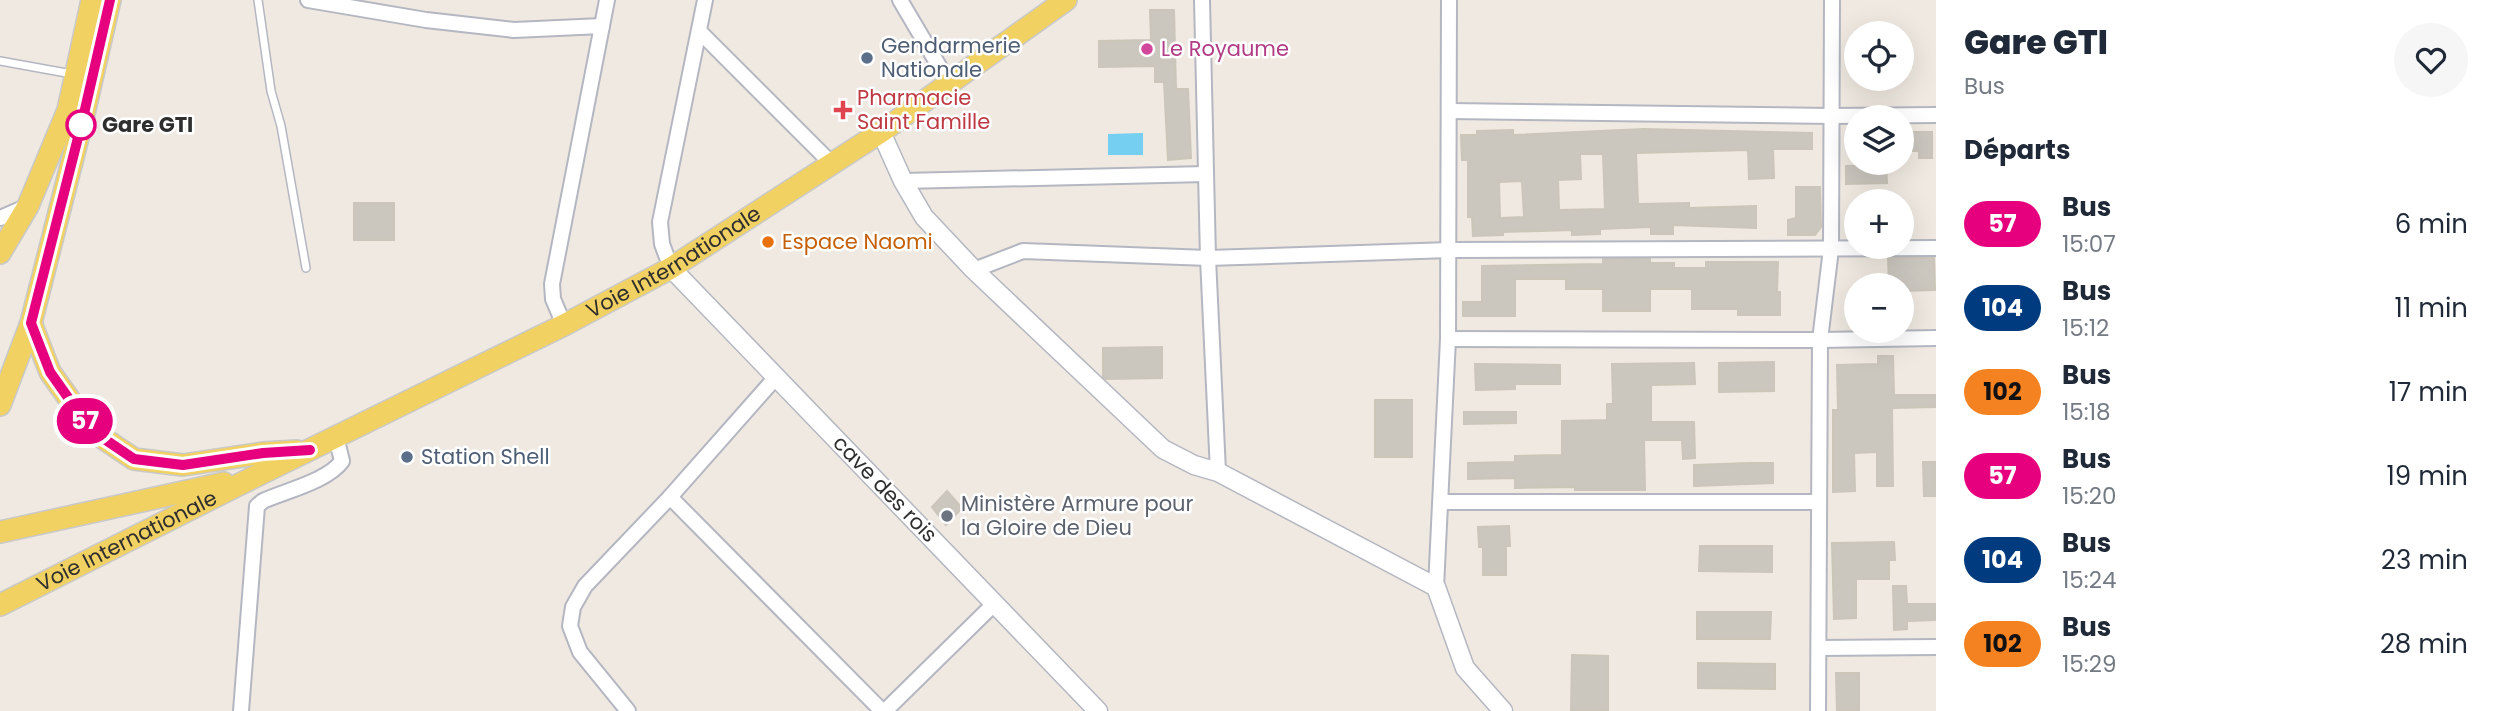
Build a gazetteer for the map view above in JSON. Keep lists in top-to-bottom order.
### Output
{
  "streets": {
    "main road": ["Voie Internationale"],
    "street": ["cave des rois"]
  },
  "crossings": [
    ["Voie Internationale", "cave des rois"]
  ],
  "places": {
    "other": [
      "Le Royaume",
      "Gendarmerie Nationale",
      "Gare GTI",
      "Espace Naomi",
      "Station Shell",
      "Ministère Armure pour la Gloire de Dieu"
    ],
    "health": ["Pharmacie Saint Famille"]
  },
  "lines": ["bus line 57"],
  "page": {
    "on_map": "57",
    "heading": [
      ["Gare GTI", "Bus"],
      "Départs"
    ],
    "map_buttons": ["+", "−"],
    "list": [
      {
        "mark": "57",
        "name": "Bus",
        "note": "15:07",
        "value": "6 min"
      },
      {
        "mark": "104",
        "name": "Bus",
        "note": "15:12",
        "value": "11 min"
      },
      {
        "mark": "102",
        "name": "Bus",
        "note": "15:18",
        "value": "17 min"
      },
      {
        "mark": "57",
        "name": "Bus",
        "note": "15:20",
        "value": "19 min"
      },
      {
        "mark": "104",
        "name": "Bus",
        "note": "15:24",
        "value": "23 min"
      },
      {
        "mark": "102",
        "name": "Bus",
        "note": "15:29",
        "value": "28 min"
      }
    ]
  }
}
